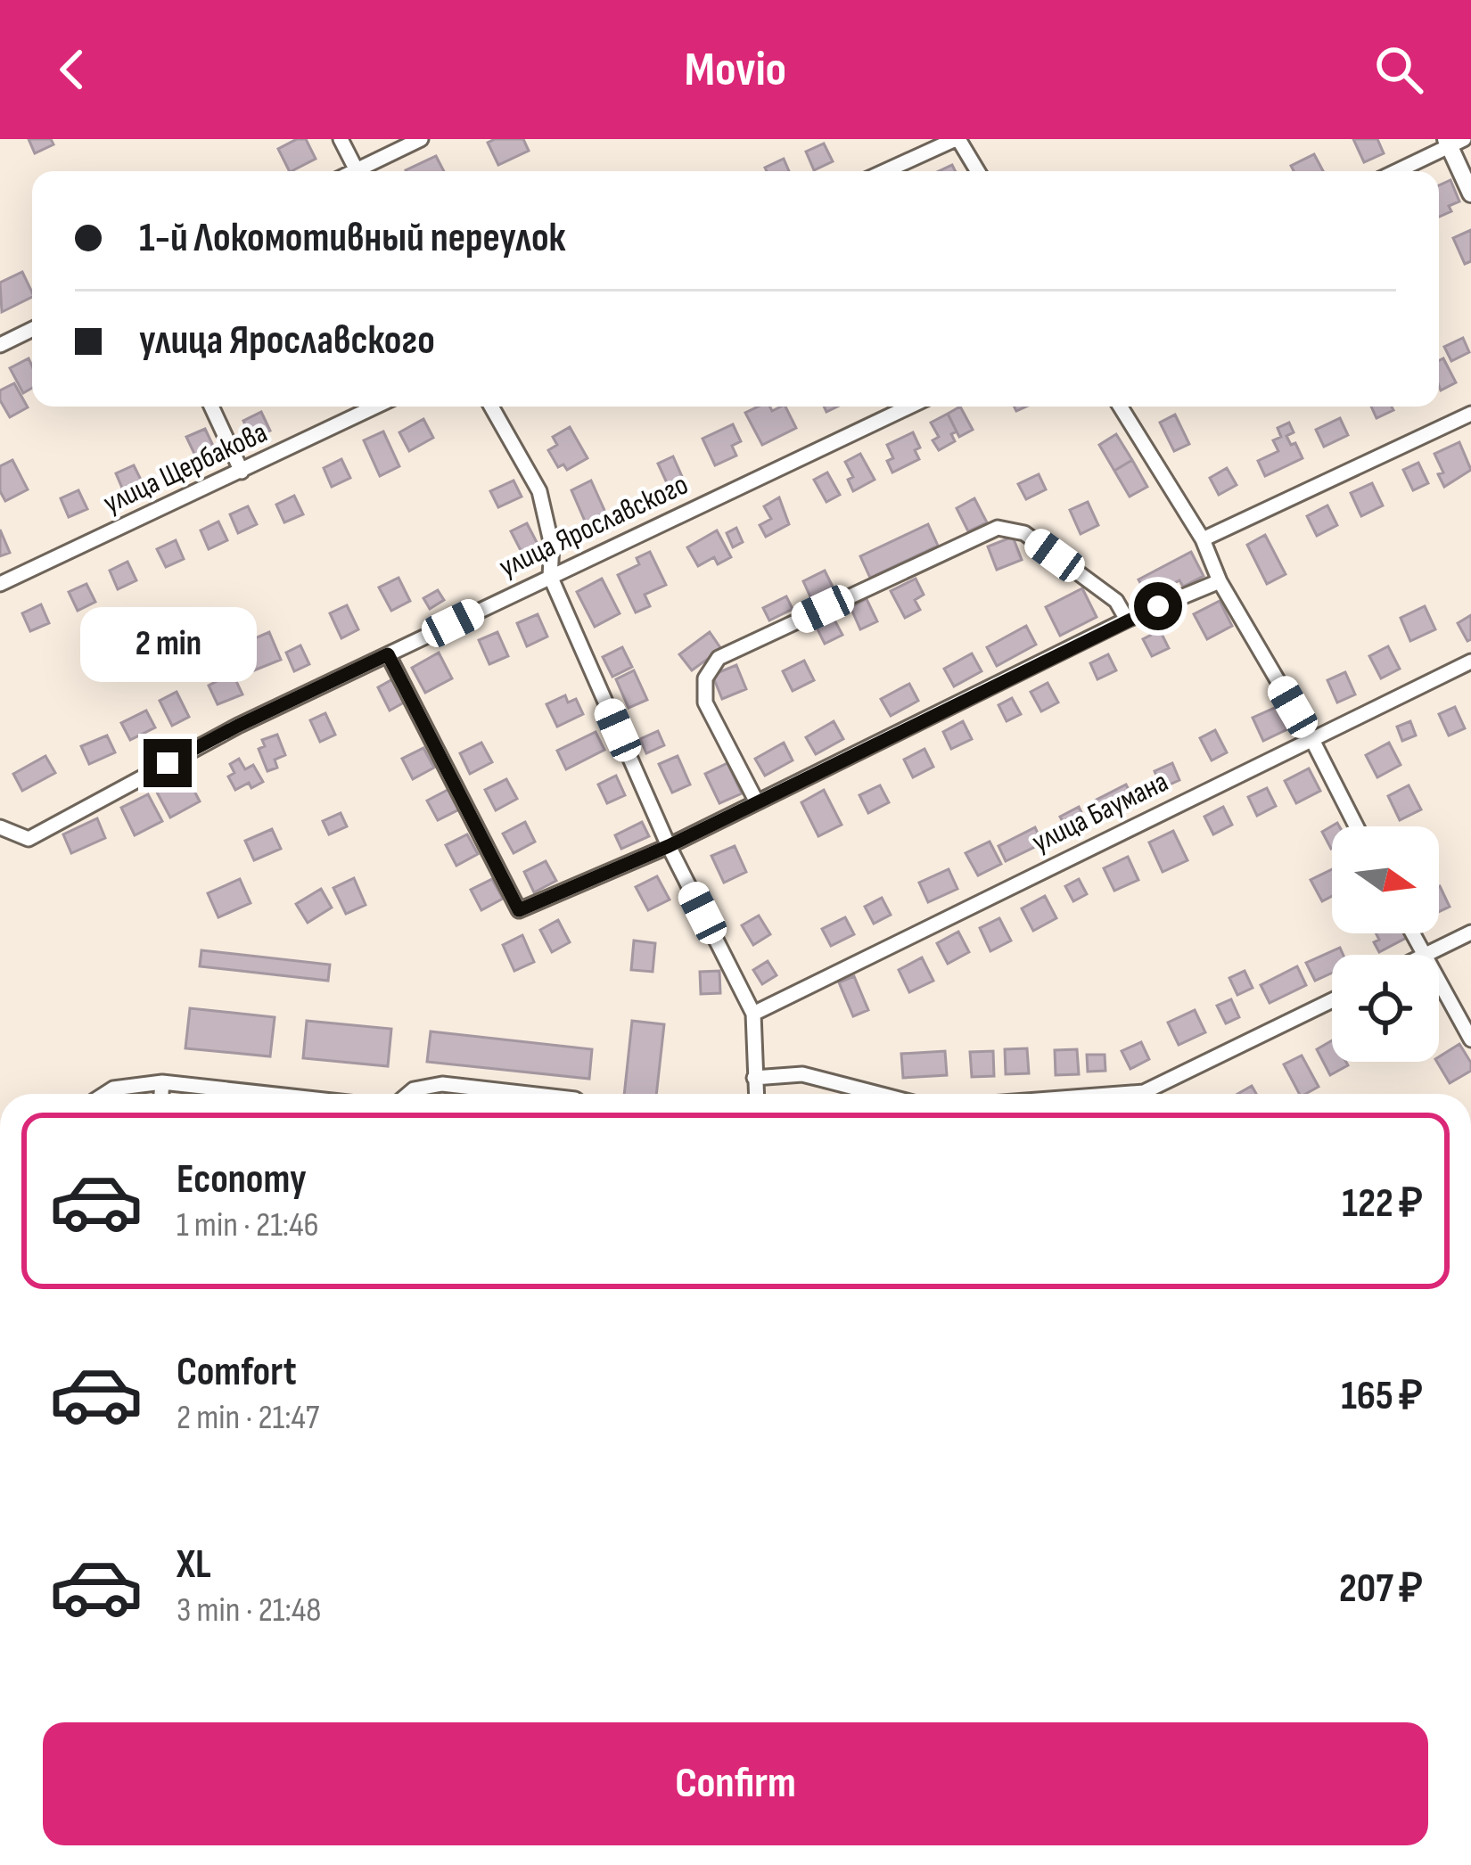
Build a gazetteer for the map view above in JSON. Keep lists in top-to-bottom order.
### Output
{
  "streets": {
    "street": ["улица Щербакова", "улица Ярославского", "улица Баумана"]
  },
  "north": "right",
  "page": {
    "header": "Movio",
    "banner": ["1-й Локомотивный переулок", "улица Ярославского"],
    "bubble": "2 min",
    "list": [
      {
        "name": "Economy",
        "note": "1 min · 21:46",
        "value": "122 ₽"
      },
      {
        "name": "Comfort",
        "note": "2 min · 21:47",
        "value": "165 ₽"
      },
      {
        "name": "XL",
        "note": "3 min · 21:48",
        "value": "207 ₽"
      }
    ],
    "buttons": "Confirm"
  }
}
